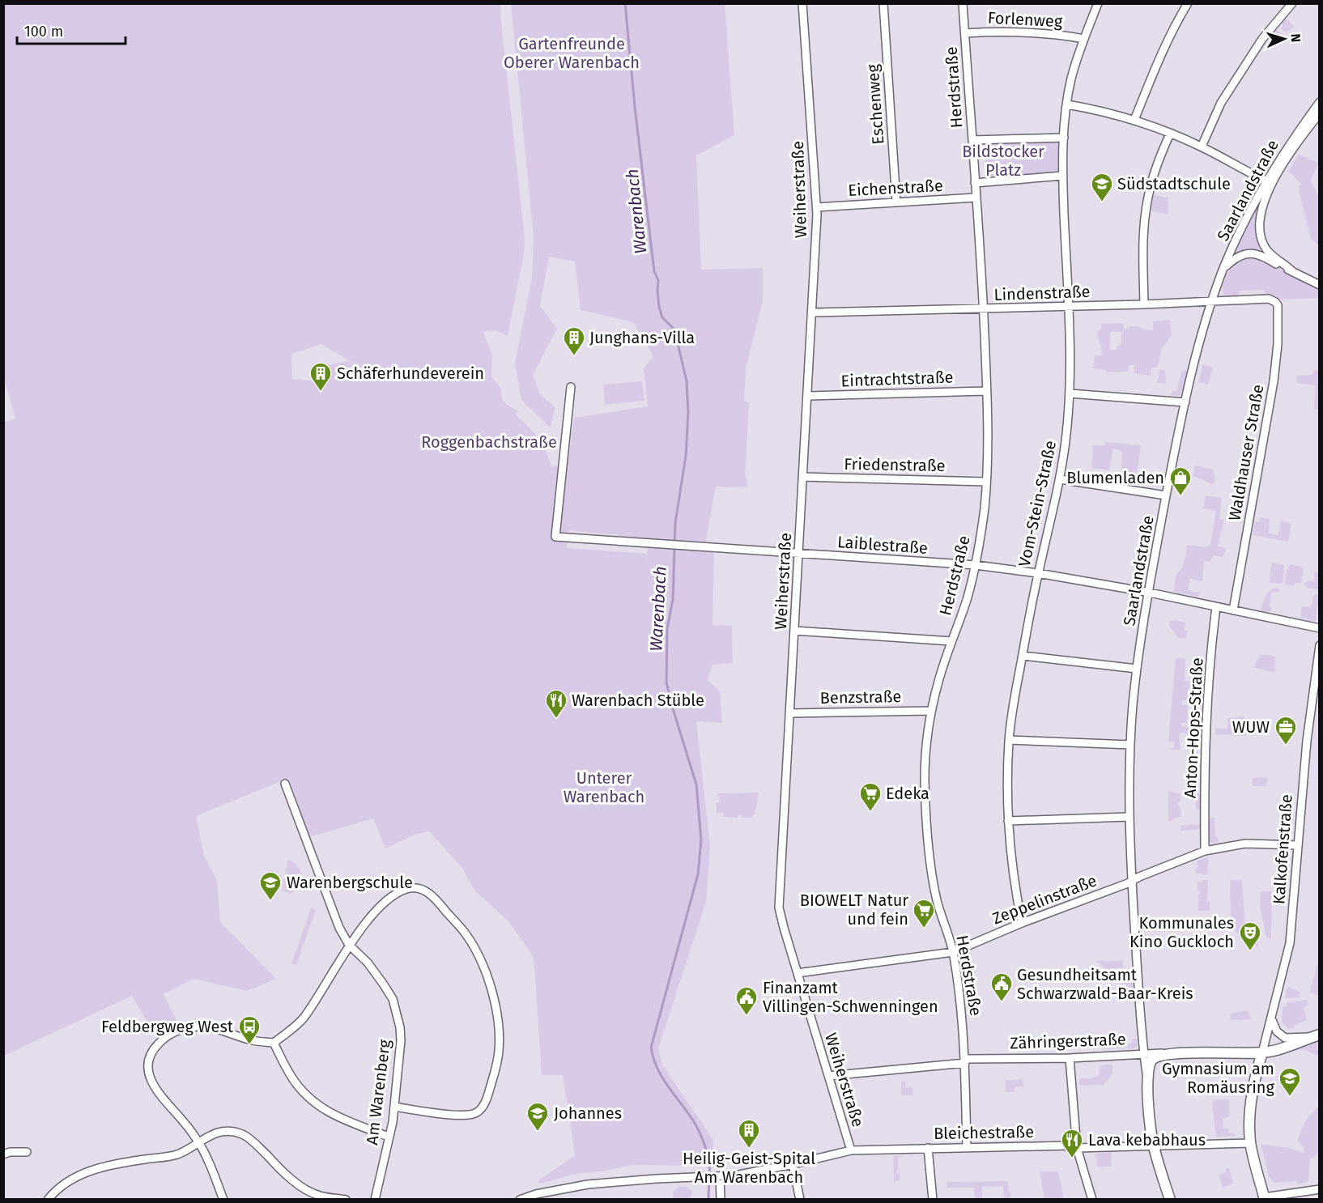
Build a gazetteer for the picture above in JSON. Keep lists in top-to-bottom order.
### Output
{
  "streets": {
    "main road": ["Zähringerstraße"],
    "street": [
      "Forlenweg",
      "Herdstraße",
      "Eschenweg",
      "Eichenstraße",
      "Weiherstraße",
      "Saarlandstraße",
      "Lindenstraße",
      "Eintrachtstraße",
      "Waldhauser Straße",
      "Friedenstraße",
      "Vom-Stein-Straße",
      "Laiblestraße",
      "Benzstraße",
      "Anton-Hops-Straße",
      "Kalkofenstraße",
      "Zeppelinstraße",
      "Am Warenberg",
      "Bleichestraße"
    ]
  },
  "crossings": [
    ["Forlenweg", "Herdstraße"],
    ["Forlenweg", "Vom-Stein-Straße"],
    ["Herdstraße", "Eichenstraße"],
    ["Herdstraße", "Lindenstraße"],
    ["Herdstraße", "Eintrachtstraße"],
    ["Herdstraße", "Friedenstraße"],
    ["Herdstraße", "Laiblestraße"],
    ["Herdstraße", "Benzstraße"],
    ["Herdstraße", "Zeppelinstraße"],
    ["Herdstraße", "Zähringerstraße"],
    ["Herdstraße", "Bleichestraße"],
    ["Eschenweg", "Eichenstraße"],
    ["Eichenstraße", "Weiherstraße"],
    ["Weiherstraße", "Lindenstraße"],
    ["Weiherstraße", "Eintrachtstraße"],
    ["Weiherstraße", "Friedenstraße"],
    ["Weiherstraße", "Laiblestraße"],
    ["Weiherstraße", "Benzstraße"],
    ["Weiherstraße", "Zeppelinstraße"],
    ["Weiherstraße", "Zähringerstraße"],
    ["Weiherstraße", "Bleichestraße"],
    ["Saarlandstraße", "Lindenstraße"],
    ["Saarlandstraße", "Laiblestraße"],
    ["Saarlandstraße", "Zeppelinstraße"],
    ["Saarlandstraße", "Zähringerstraße"],
    ["Lindenstraße", "Waldhauser Straße"],
    ["Lindenstraße", "Vom-Stein-Straße"],
    ["Waldhauser Straße", "Laiblestraße"],
    ["Vom-Stein-Straße", "Laiblestraße"],
    ["Vom-Stein-Straße", "Zeppelinstraße"],
    ["Laiblestraße", "Anton-Hops-Straße"],
    ["Anton-Hops-Straße", "Zeppelinstraße"],
    ["Kalkofenstraße", "Zeppelinstraße"],
    ["Kalkofenstraße", "Zähringerstraße"]
  ],
  "water": ["Warenbach"],
  "parks": [
    "Gartenfreunde Oberer Warenbach",
    "Bildstocker Platz",
    "Roggenbachstraße",
    "Unterer Warenbach"
  ],
  "places": {
    "school or university": [
      "Südstadtschule",
      "Warenbergschule",
      "Gymnasium am Romäusring",
      "Johannes"
    ],
    "building": ["Junghans-Villa", "Schäferhundeverein", "Heilig-Geist-Spital Am Warenbach"],
    "shop": ["Blumenladen"],
    "restaurant": ["Warenbach Stüble", "Lava kebabhaus"],
    "office": ["WUW"],
    "supermarket": ["Edeka", "BIOWELT Natur und fein"],
    "theatre": ["Kommunales Kino Guckloch"],
    "public building": ["Gesundheitsamt Schwarzwald-Baar-Kreis", "Finanzamt Villingen-Schwenningen"],
    "bus stop": ["Feldbergweg West"]
  },
  "scale_bar": "100 m",
  "north": "right"
}
